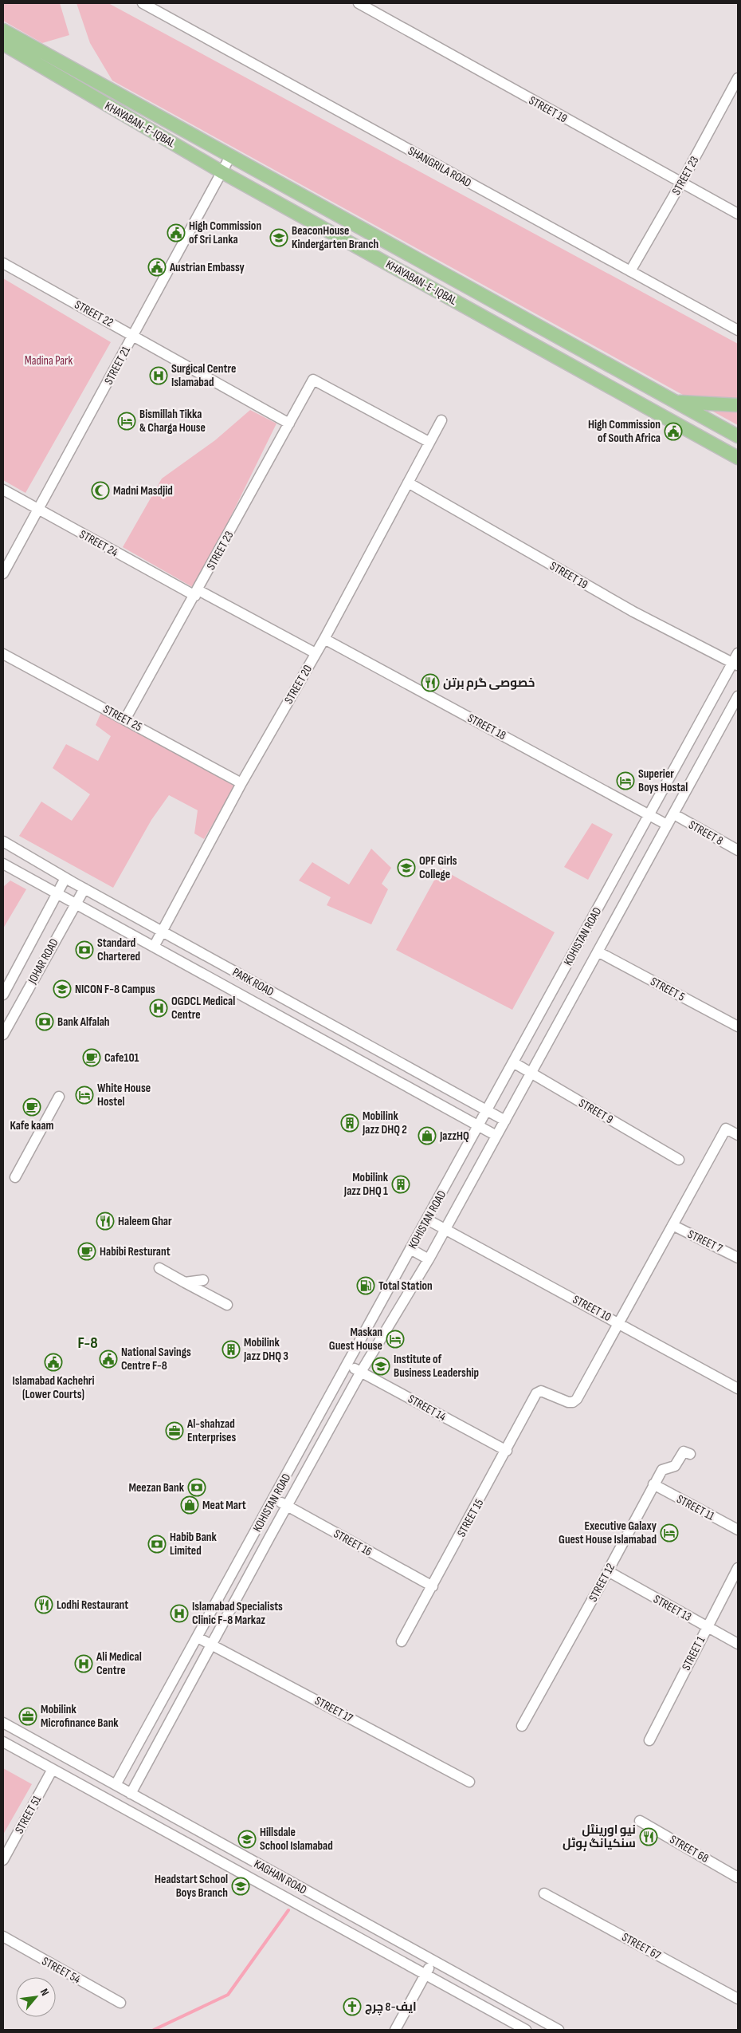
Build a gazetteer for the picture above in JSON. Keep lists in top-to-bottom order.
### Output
{
  "streets": {
    "main road": ["KHAYABAN-E-IQBAL"],
    "street": [
      "STREET 19",
      "SHANGRILA ROAD",
      "STREET 23",
      "STREET 22",
      "STREET 21",
      "STREET 24",
      "STREET 20",
      "STREET 25",
      "STREET 18",
      "STREET 8",
      "KOHISTAN ROAD",
      "JOHAR ROAD",
      "PARK ROAD",
      "STREET 5",
      "STREET 9",
      "STREET 7",
      "STREET 10",
      "STREET 14",
      "STREET 11",
      "STREET 15",
      "STREET 16",
      "STREET 12",
      "STREET 13",
      "STREET 1",
      "STREET 17",
      "STREET 51",
      "STREET 68",
      "KAGHAN ROAD",
      "STREET 67",
      "STREET 54"
    ]
  },
  "crossings": [
    ["STREET 19", "STREET 23"],
    ["STREET 19", "STREET 20"],
    ["STREET 19", "KOHISTAN ROAD"],
    ["KHAYABAN-E-IQBAL", "STREET 21"],
    ["SHANGRILA ROAD", "STREET 23"],
    ["STREET 23", "STREET 22"],
    ["STREET 23", "STREET 24"],
    ["STREET 23", "STREET 20"],
    ["STREET 23", "STREET 25"],
    ["STREET 22", "STREET 21"],
    ["STREET 21", "STREET 24"],
    ["STREET 24", "STREET 20"],
    ["STREET 20", "STREET 25"],
    ["STREET 20", "STREET 18"],
    ["STREET 20", "PARK ROAD"],
    ["STREET 18", "KOHISTAN ROAD"],
    ["STREET 8", "KOHISTAN ROAD"],
    ["KOHISTAN ROAD", "PARK ROAD"],
    ["KOHISTAN ROAD", "STREET 5"],
    ["KOHISTAN ROAD", "STREET 9"],
    ["KOHISTAN ROAD", "STREET 10"],
    ["KOHISTAN ROAD", "STREET 14"],
    ["KOHISTAN ROAD", "STREET 16"],
    ["KOHISTAN ROAD", "STREET 17"],
    ["KOHISTAN ROAD", "KAGHAN ROAD"],
    ["JOHAR ROAD", "PARK ROAD"],
    ["STREET 10", "STREET 15"],
    ["STREET 14", "STREET 15"],
    ["STREET 11", "STREET 12"],
    ["STREET 15", "STREET 16"],
    ["STREET 12", "STREET 13"],
    ["STREET 13", "STREET 1"],
    ["STREET 51", "KAGHAN ROAD"]
  ],
  "districts": ["F-8"],
  "parks": ["Madina Park"],
  "places": {
    "public building": [
      "High Commission of Sri Lanka",
      "Austrian Embassy",
      "High Commission of South Africa",
      "National Savings Centre F-8",
      "Islamabad Kachehri (Lower Courts)"
    ],
    "school or university": [
      "BeaconHouse Kindergarten Branch",
      "OPF Girls College",
      "NICON F-8 Campus",
      "Institute of Business Leadership",
      "Hillsdale School Islamabad",
      "Headstart School Boys Branch"
    ],
    "hospital": [
      "Surgical Centre Islamabad",
      "OGDCL Medical Centre",
      "Islamabad Specialists Clinic F-8 Markaz",
      "Ali Medical Centre"
    ],
    "hotel": [
      "Bismillah Tikka & Charga House",
      "Superier Boys Hostal",
      "White House Hostel",
      "Maskan Guest House",
      "Executive Galaxy Guest House Islamabad"
    ],
    "mosque": ["Madni Masdjid"],
    "restaurant": [
      "خصوصی گرم برتن",
      "Haleem Ghar",
      "Lodhi Restaurant",
      "نیو اورینٹل سنکیانگ ہوٹل"
    ],
    "bank": [
      "Standard Chartered",
      "Bank Alfalah",
      "Meezan Bank",
      "Habib Bank Limited"
    ],
    "cafe": ["Cafe101", "Kafe kaam", "Habibi Resturant"],
    "building": ["Mobilink Jazz DHQ 2", "Mobilink Jazz DHQ 1", "Mobilink Jazz DHQ 3"],
    "shop": ["JazzHQ", "Meat Mart"],
    "fuel station": ["Total Station"],
    "office": ["Al-shahzad Enterprises", "Mobilink Microfinance Bank"],
    "church": ["ایف-8 چرچ"]
  },
  "north": "top right"
}
